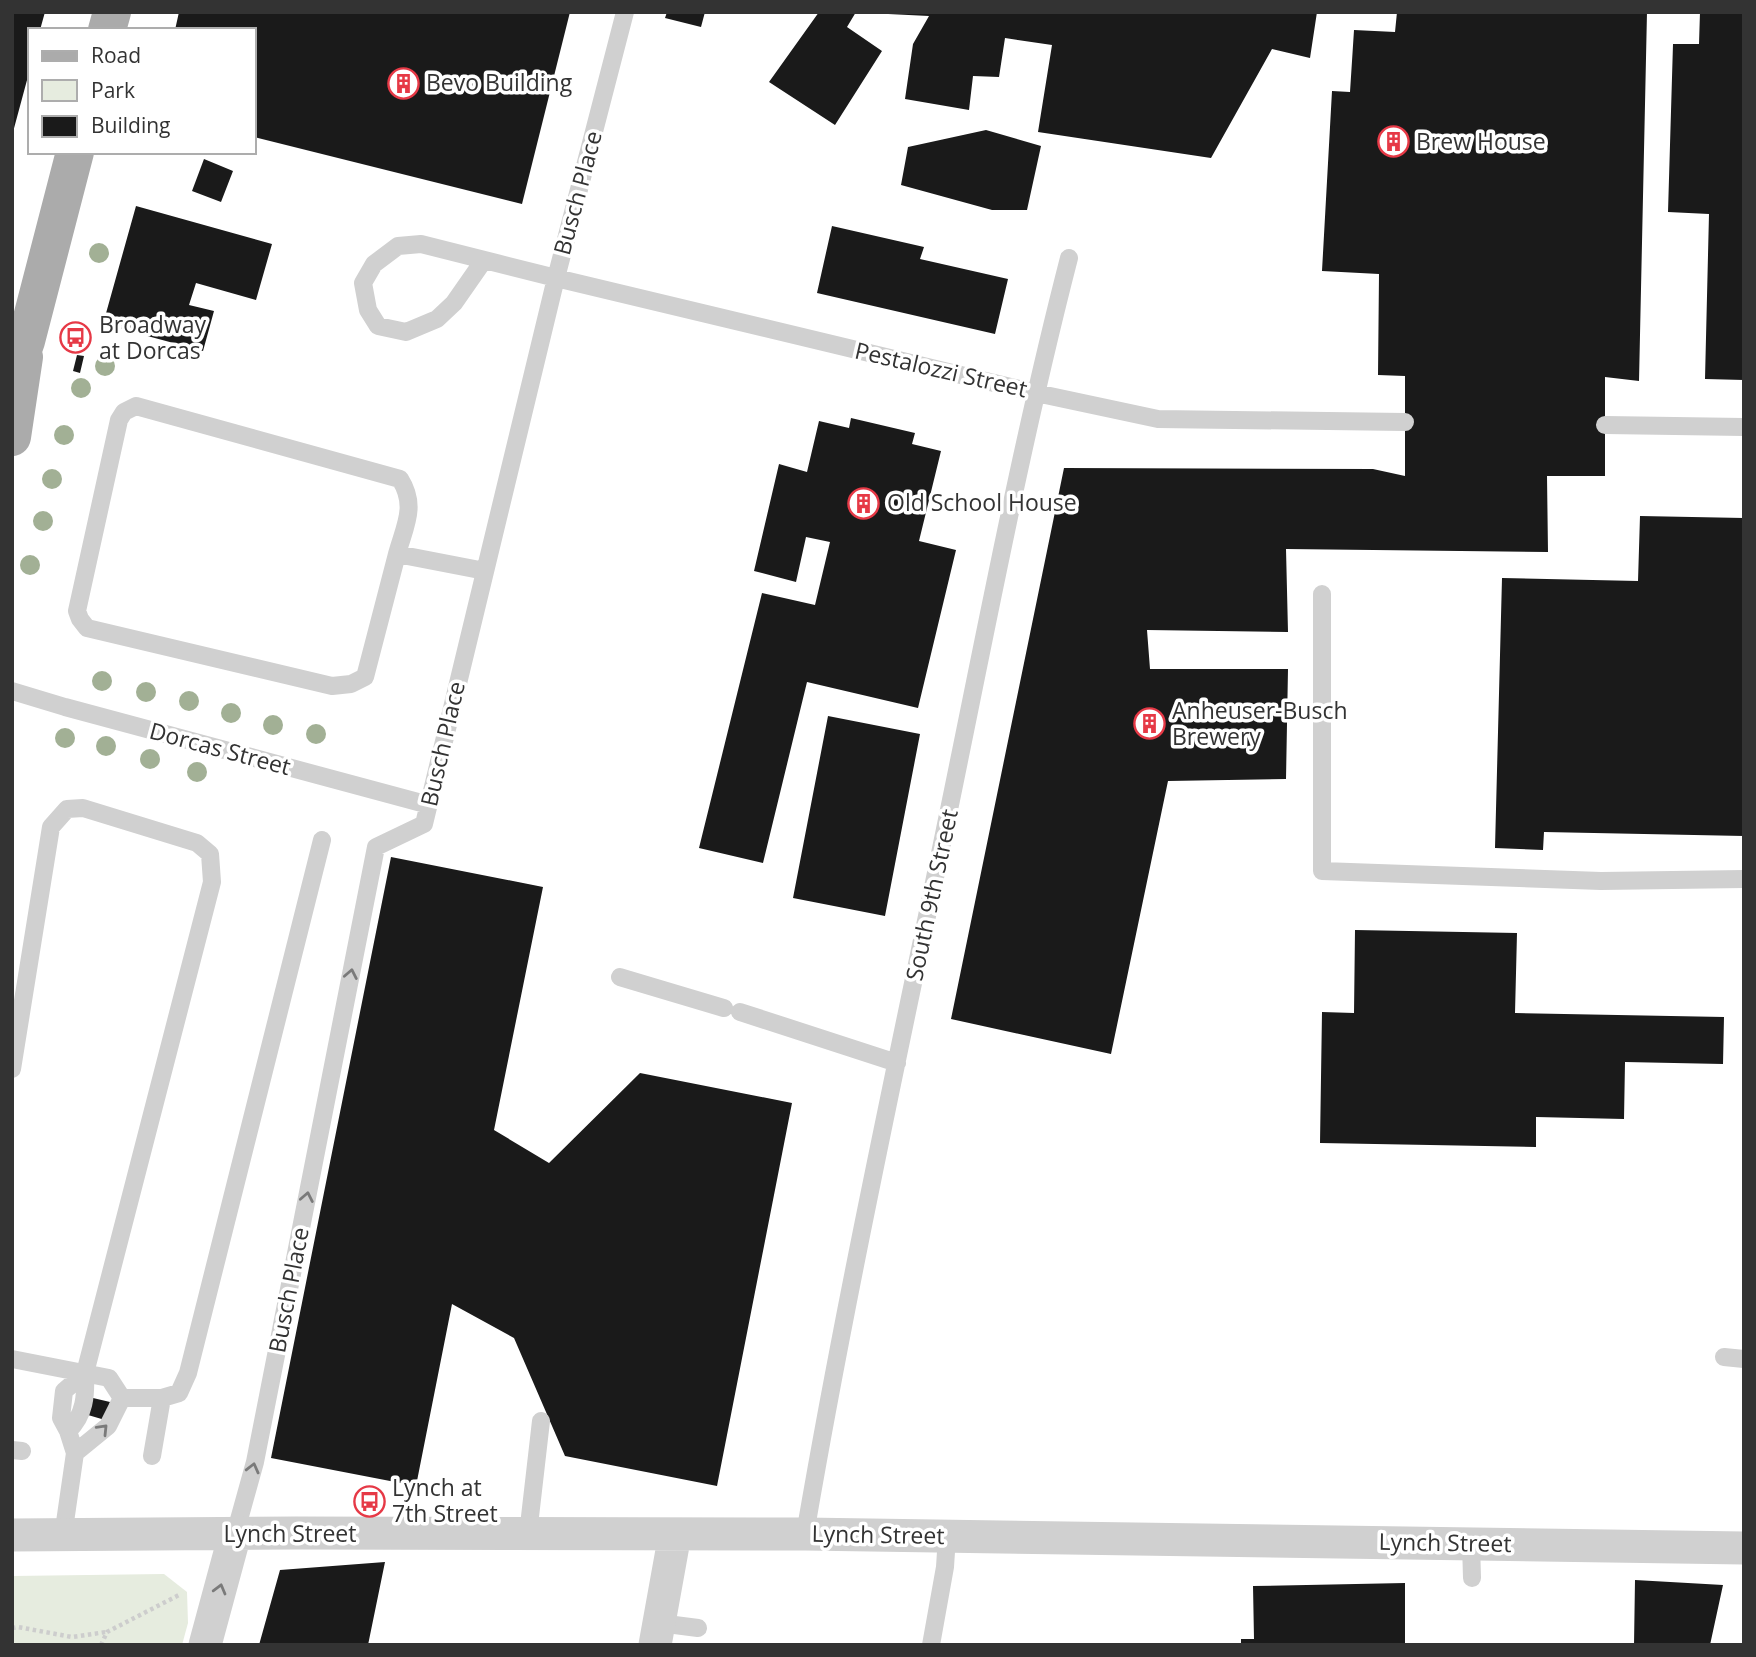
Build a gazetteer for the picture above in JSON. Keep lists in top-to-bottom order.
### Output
{
  "streets": {
    "street": ["Lynch Street"],
    "lane": [
      "Busch Place",
      "Pestalozzi Street",
      "Dorcas Street",
      "South 9th Street"
    ]
  },
  "crossings": [
    ["Busch Place", "Pestalozzi Street"],
    ["Busch Place", "Dorcas Street"],
    ["Busch Place", "Lynch Street"],
    ["Pestalozzi Street", "South 9th Street"],
    ["South 9th Street", "Lynch Street"]
  ],
  "places": {
    "building": [
      "Bevo Building",
      "Brew House",
      "Old School House",
      "Anheuser-Busch Brewery"
    ],
    "bus stop": ["Broadway at Dorcas", "Lynch at 7th Street"]
  },
  "legend": ["Road", "Park", "Building"]
}
